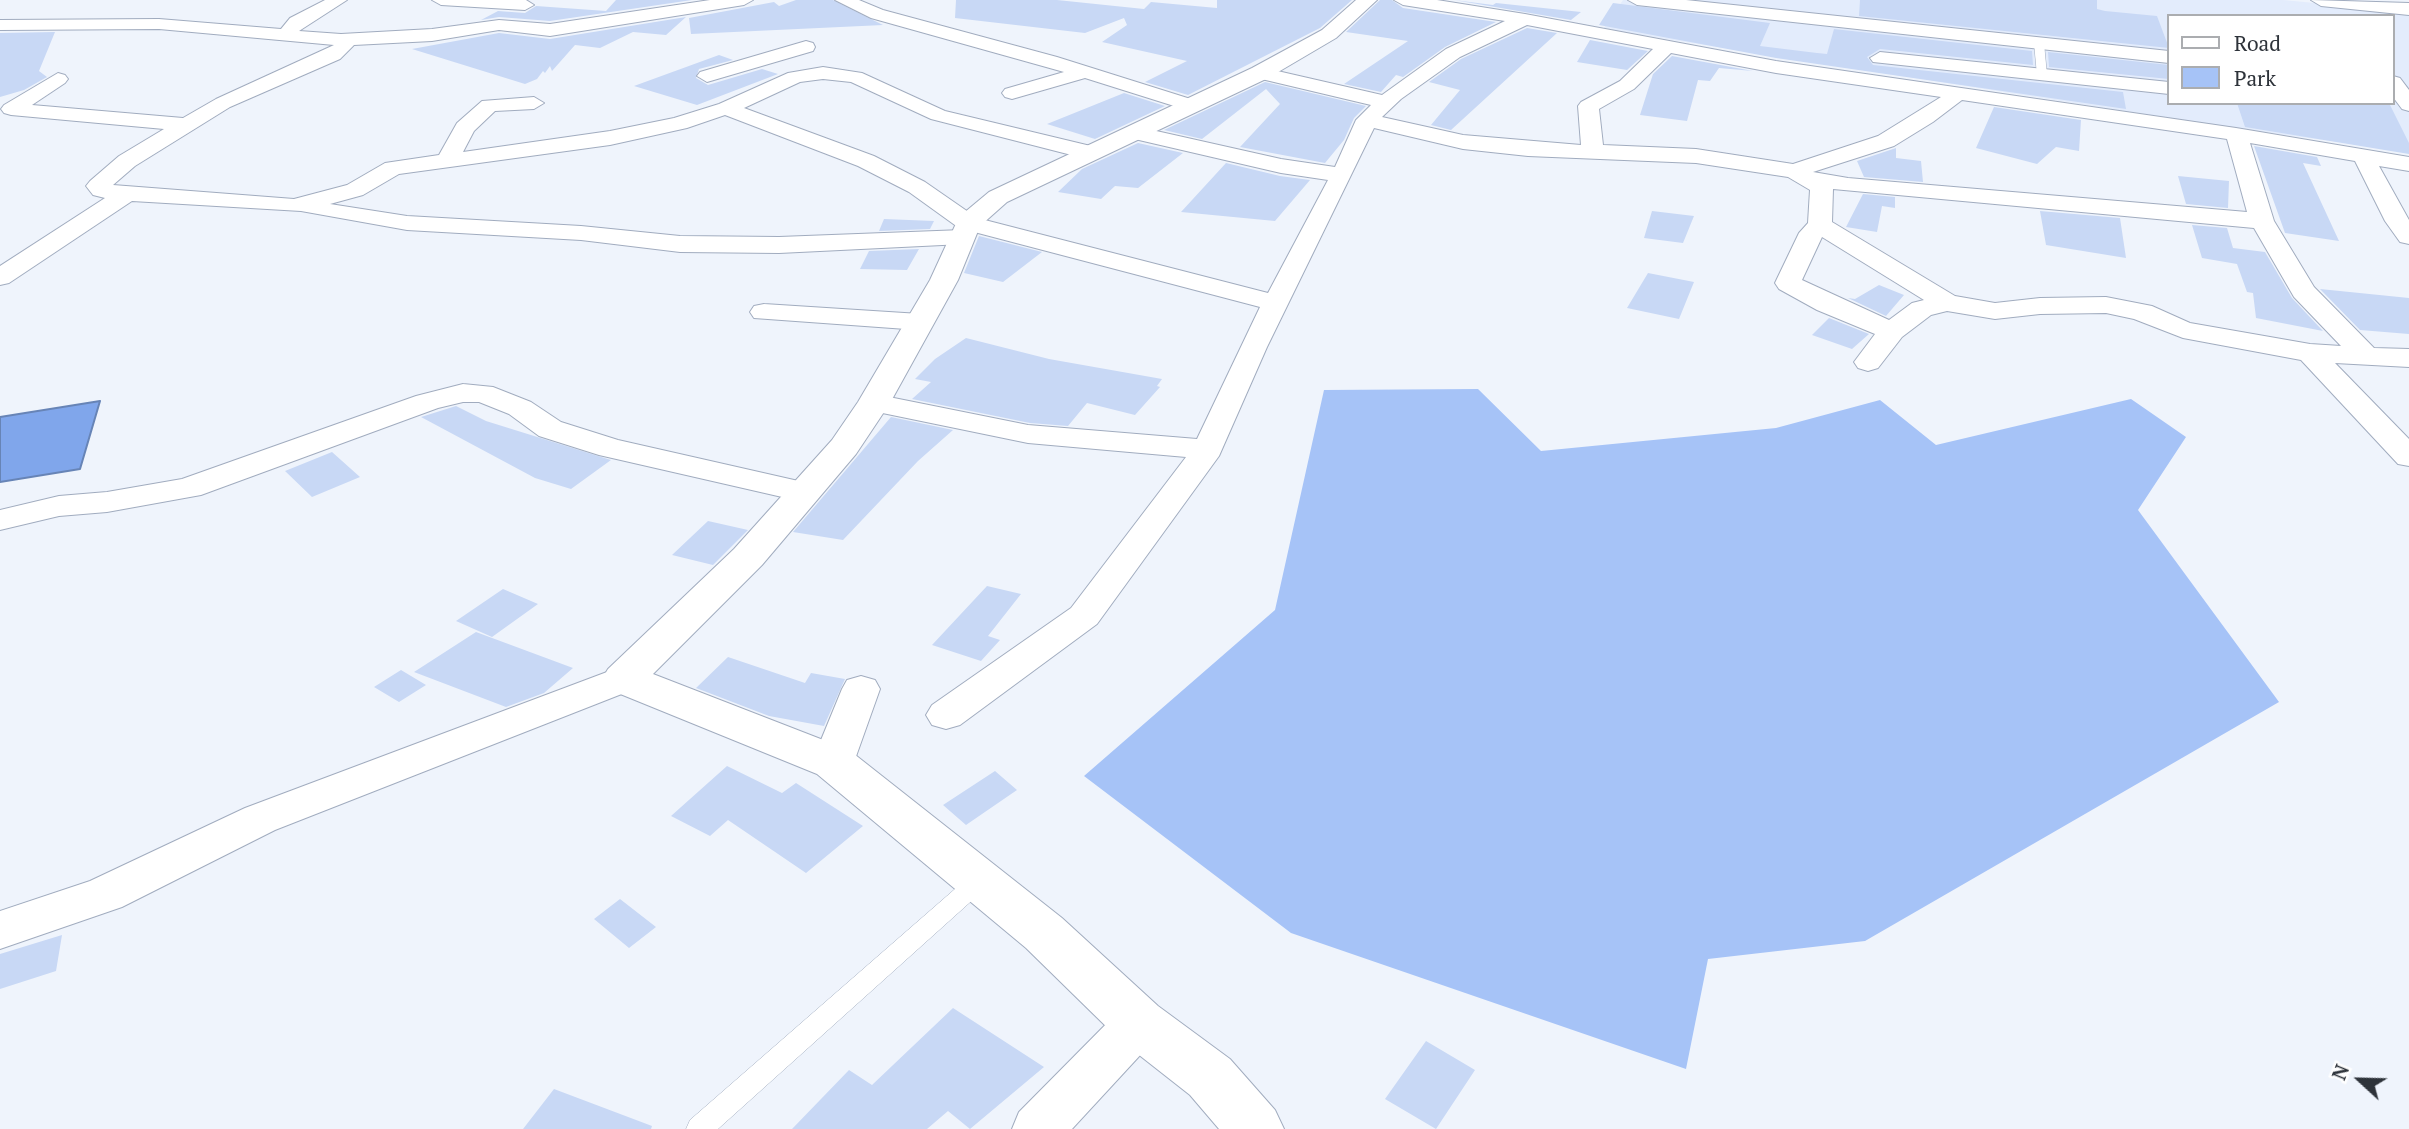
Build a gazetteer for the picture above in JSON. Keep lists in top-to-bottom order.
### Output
{
  "legend": ["Road", "Park"],
  "north": "left"
}
